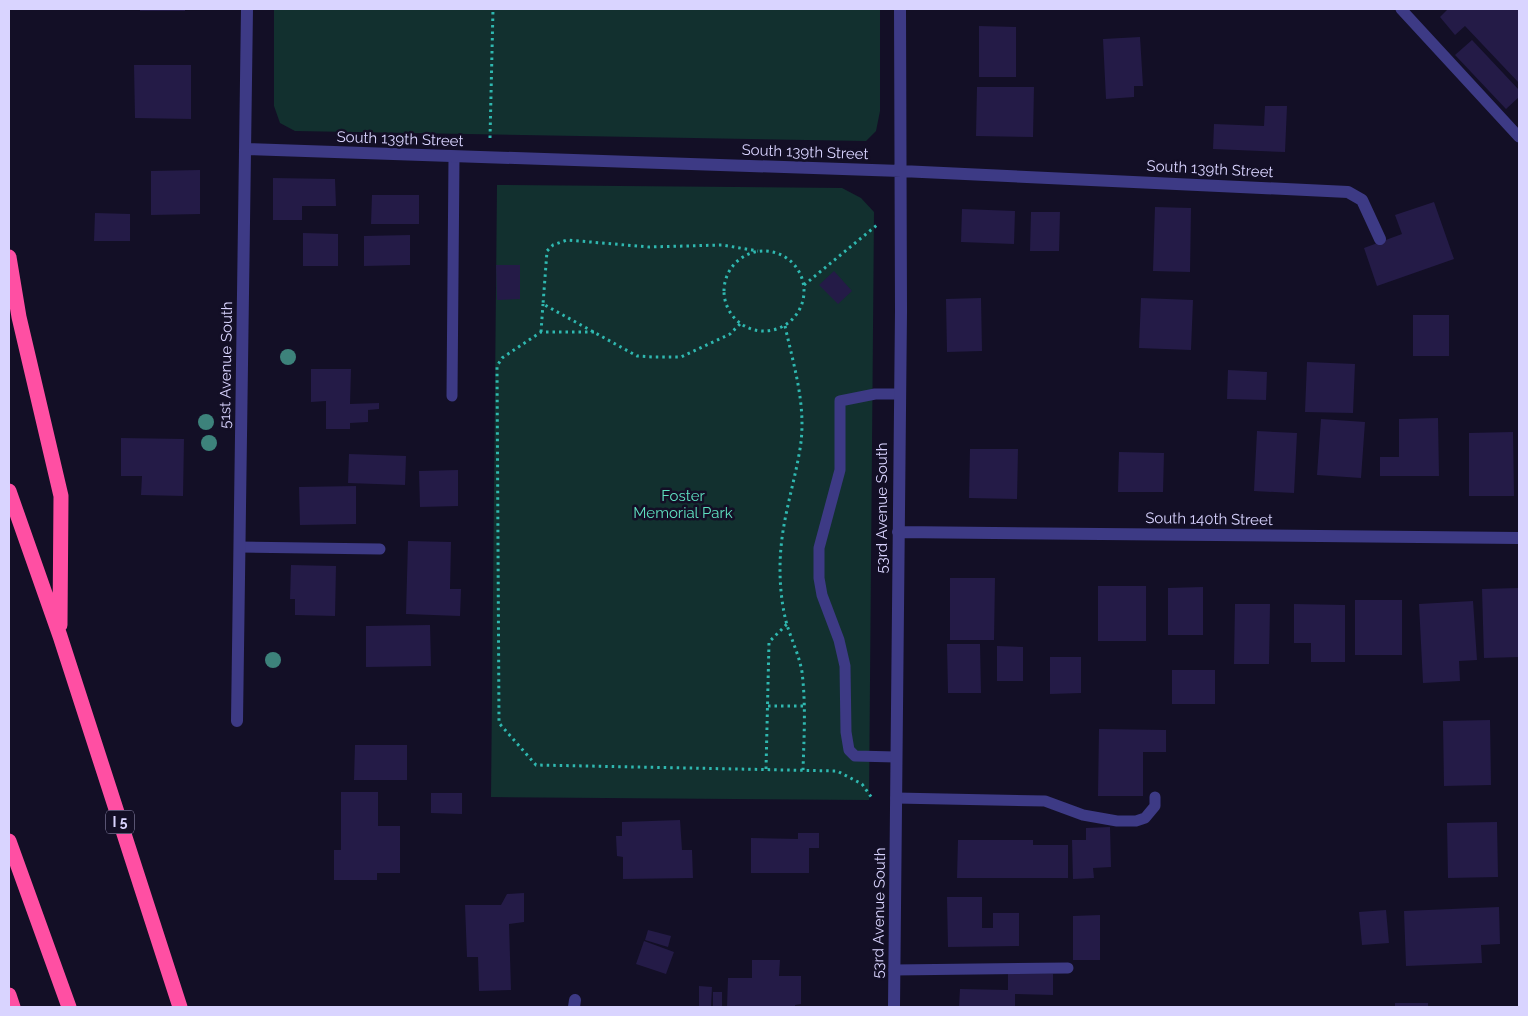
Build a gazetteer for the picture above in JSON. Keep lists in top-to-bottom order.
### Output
{
  "streets": {
    "highway": ["I 5"],
    "street": [
      "South 139th Street",
      "51st Avenue South",
      "53rd Avenue South",
      "South 140th Street"
    ]
  },
  "crossings": [
    ["South 139th Street", "51st Avenue South"],
    ["South 139th Street", "53rd Avenue South"],
    ["53rd Avenue South", "South 140th Street"]
  ],
  "parks": ["Foster Memorial Park"]
}
